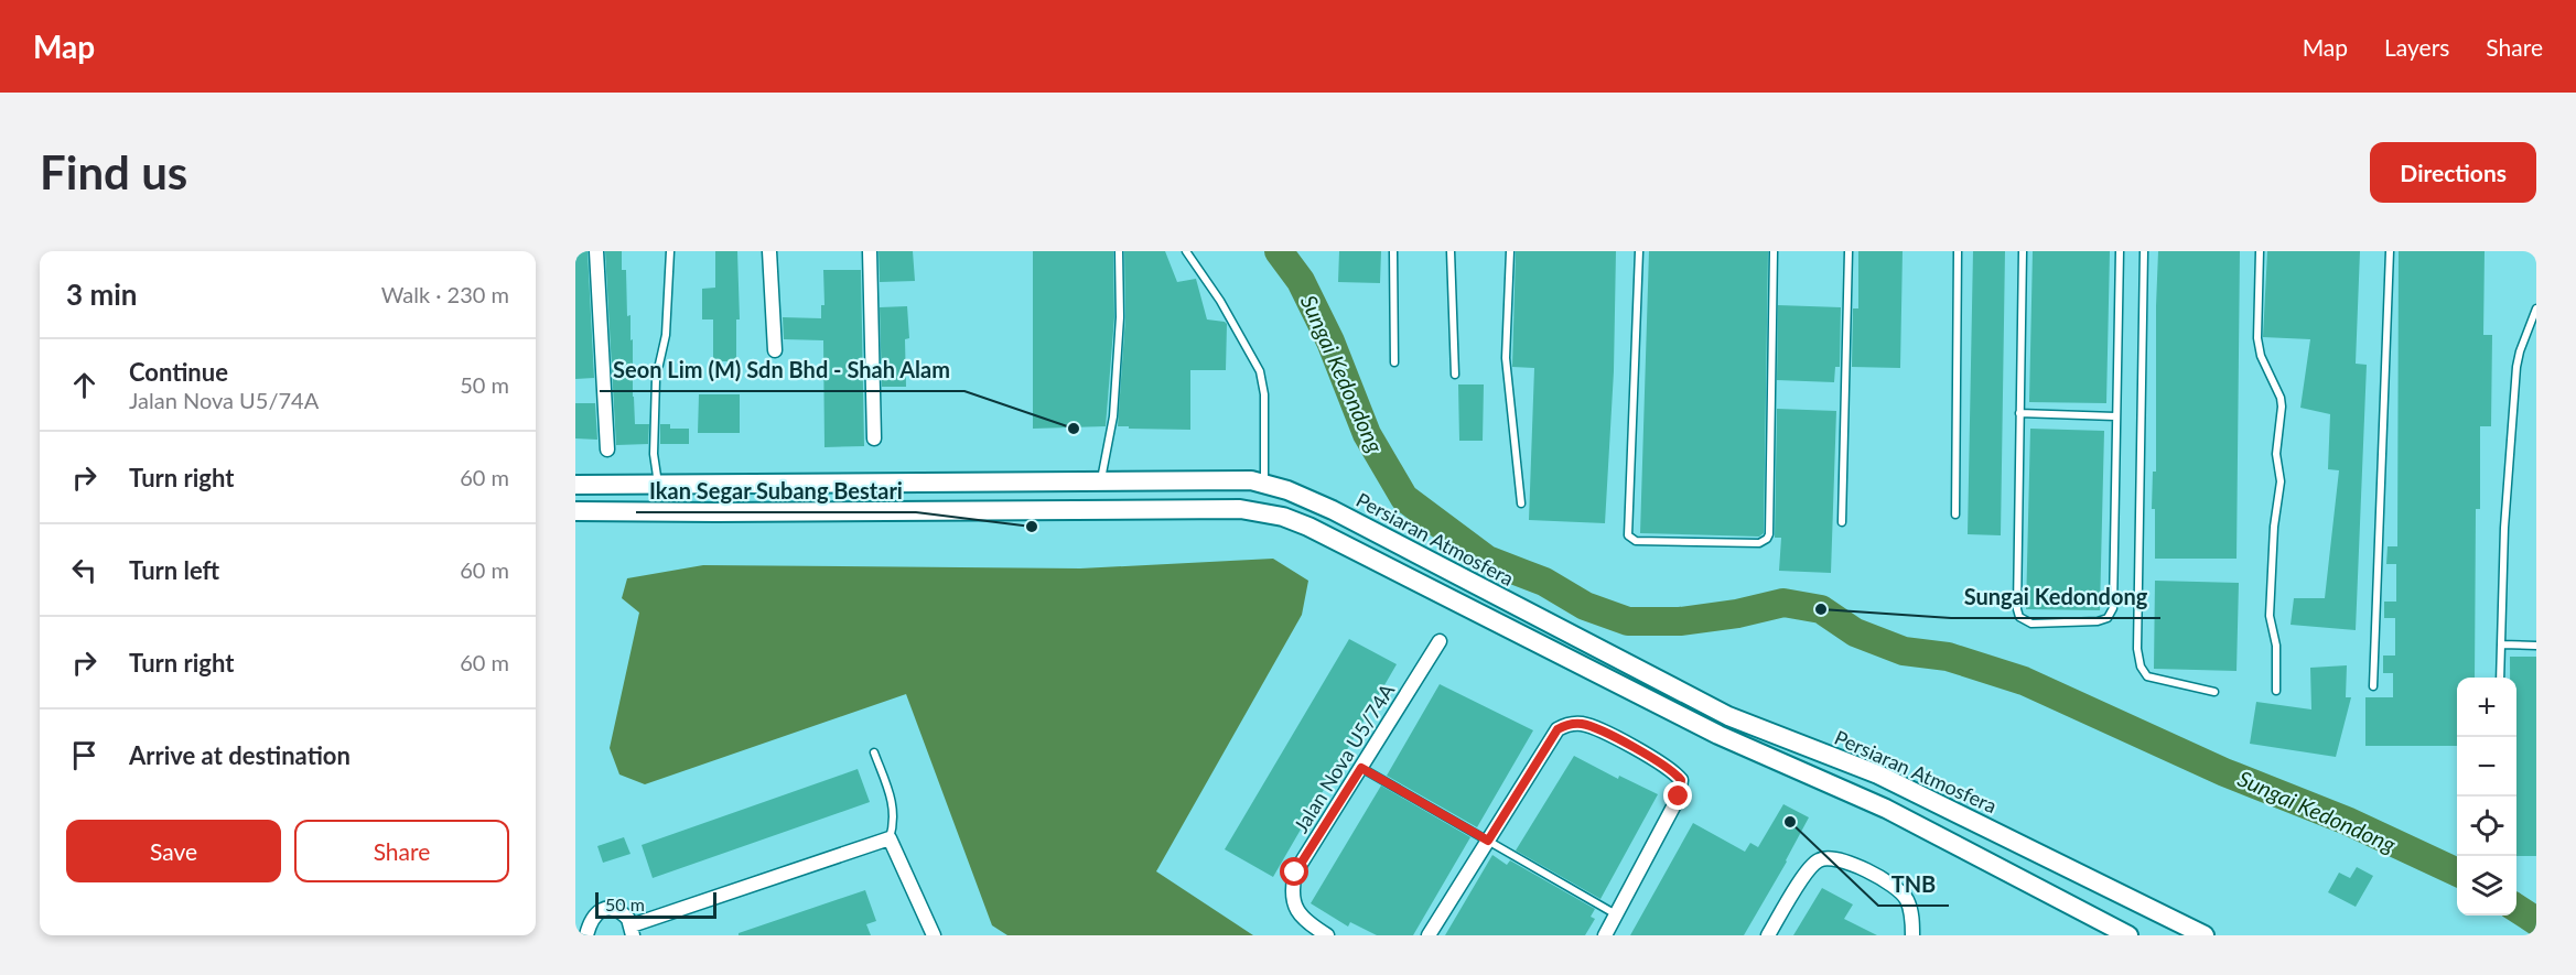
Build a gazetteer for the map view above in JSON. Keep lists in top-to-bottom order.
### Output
{
  "streets": {
    "street": ["Persiaran Atmosfera", "Jalan Nova U5/74A"]
  },
  "water": ["Sungai Kedondong"],
  "places": [
    "Seon Lim (M) Sdn Bhd - Shah Alam",
    "Ikan Segar Subang Bestari",
    "Sungai Kedondong",
    "TNB"
  ],
  "scale_bar": "50 m",
  "page": {
    "header": "Map",
    "nav": ["Map", "Layers", "Share"],
    "buttons": [
      "Directions",
      ["Save", "Share"]
    ],
    "title": "Find us",
    "heading": ["3 min", "Walk · 230 m"],
    "list": [
      ["Continue", "Jalan Nova U5/74A", "50 m"],
      ["Turn right", "60 m"],
      ["Turn left", "60 m"],
      ["Turn right", "60 m"],
      "Arrive at destination"
    ],
    "map_buttons": ["+", "−"],
    "scale": "50 m"
  }
}
